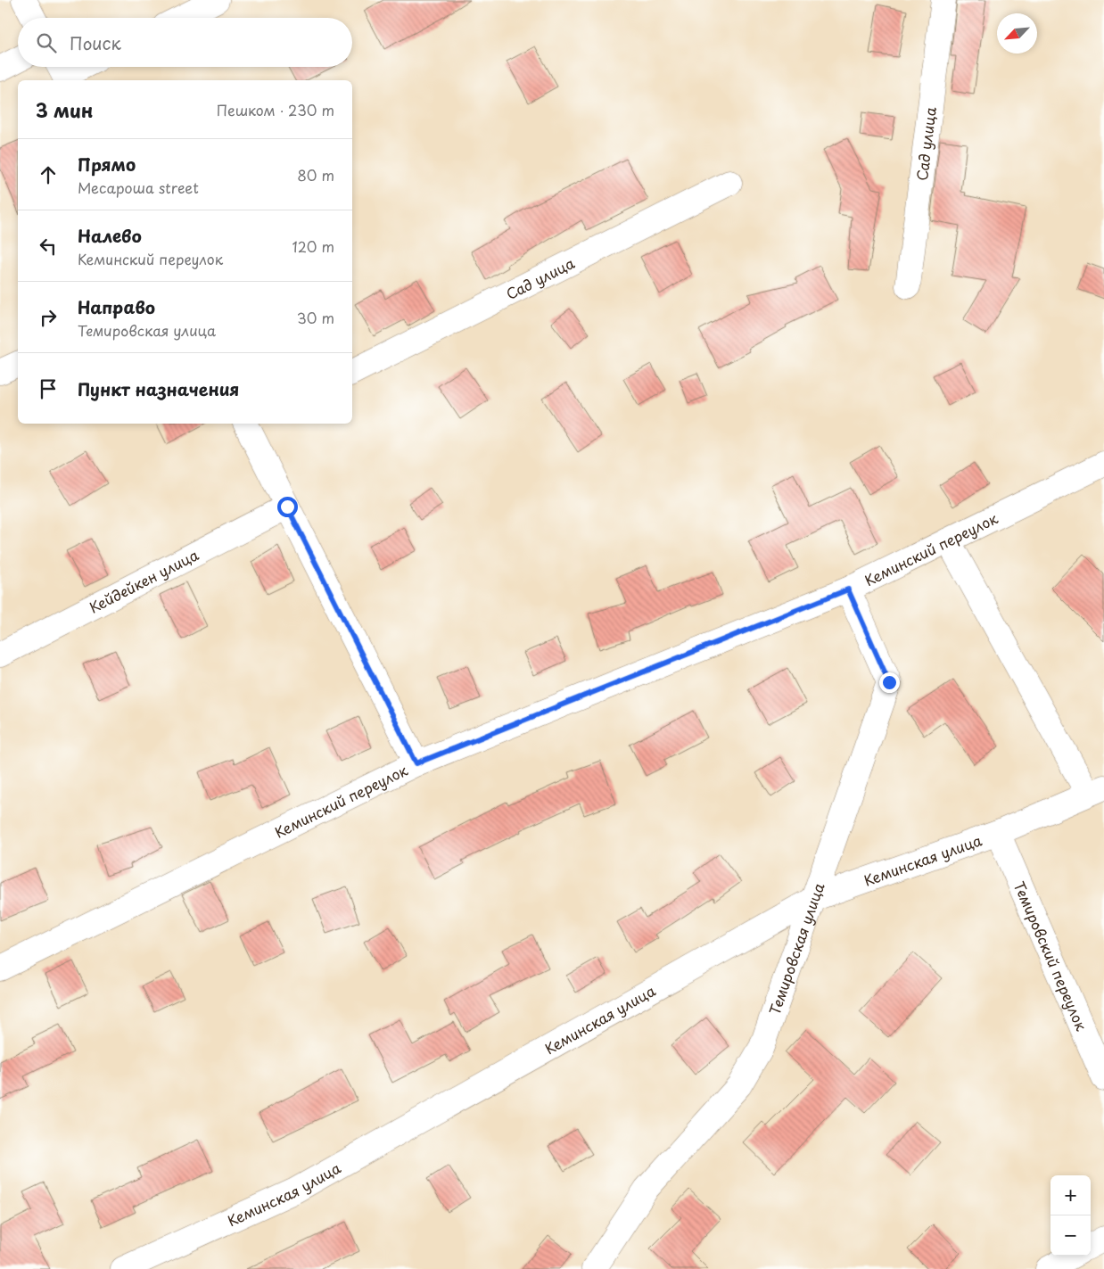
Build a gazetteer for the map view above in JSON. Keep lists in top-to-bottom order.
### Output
{
  "streets": {
    "street": [
      "Сад улица",
      "Кеминский переулок",
      "Кейдейкен улица",
      "Кеминская улица",
      "Темировская улица",
      "Темировский переулок"
    ]
  },
  "crossings": [
    ["Кеминский переулок", "Темировская улица"],
    ["Кеминская улица", "Темировская улица"],
    ["Кеминская улица", "Темировский переулок"]
  ],
  "north": "bottom left",
  "page": {
    "search": "Поиск",
    "heading": ["3 мин", "Пешком · 230 m"],
    "list": [
      ["Прямо", "Месароша street", "80 m"],
      ["Налево", "Кеминский переулок", "120 m"],
      ["Направо", "Темировская улица", "30 m"],
      "Пункт назначения"
    ],
    "map_buttons": ["+", "−"]
  }
}
